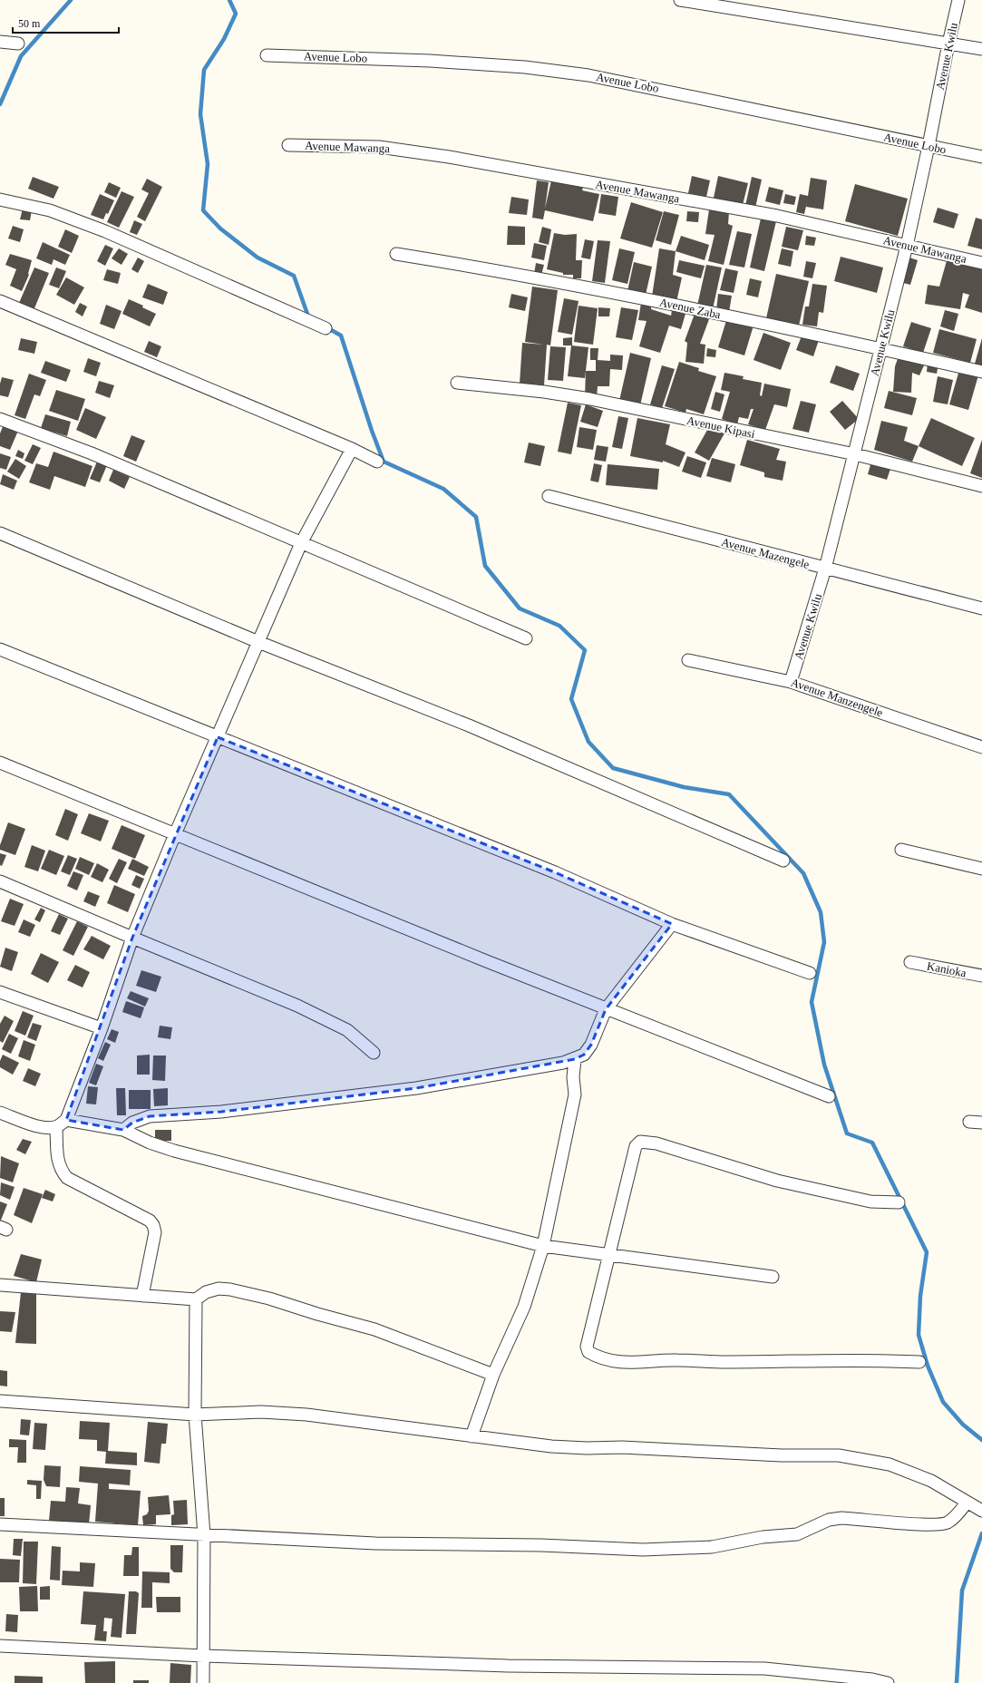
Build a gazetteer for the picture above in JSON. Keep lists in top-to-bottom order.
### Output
{
  "streets": {
    "street": [
      "Avenue Kwilu",
      "Avenue Lobo",
      "Avenue Mawanga",
      "Avenue Zaba",
      "Avenue Kipasi",
      "Avenue Mazengele",
      "Avenue Manzengele",
      "Kanioka"
    ]
  },
  "crossings": [
    ["Avenue Kwilu", "Avenue Lobo"],
    ["Avenue Kwilu", "Avenue Mawanga"],
    ["Avenue Kwilu", "Avenue Zaba"],
    ["Avenue Kwilu", "Avenue Kipasi"],
    ["Avenue Kwilu", "Avenue Mazengele"],
    ["Avenue Kwilu", "Avenue Manzengele"]
  ],
  "scale_bar": "50 m"
}
